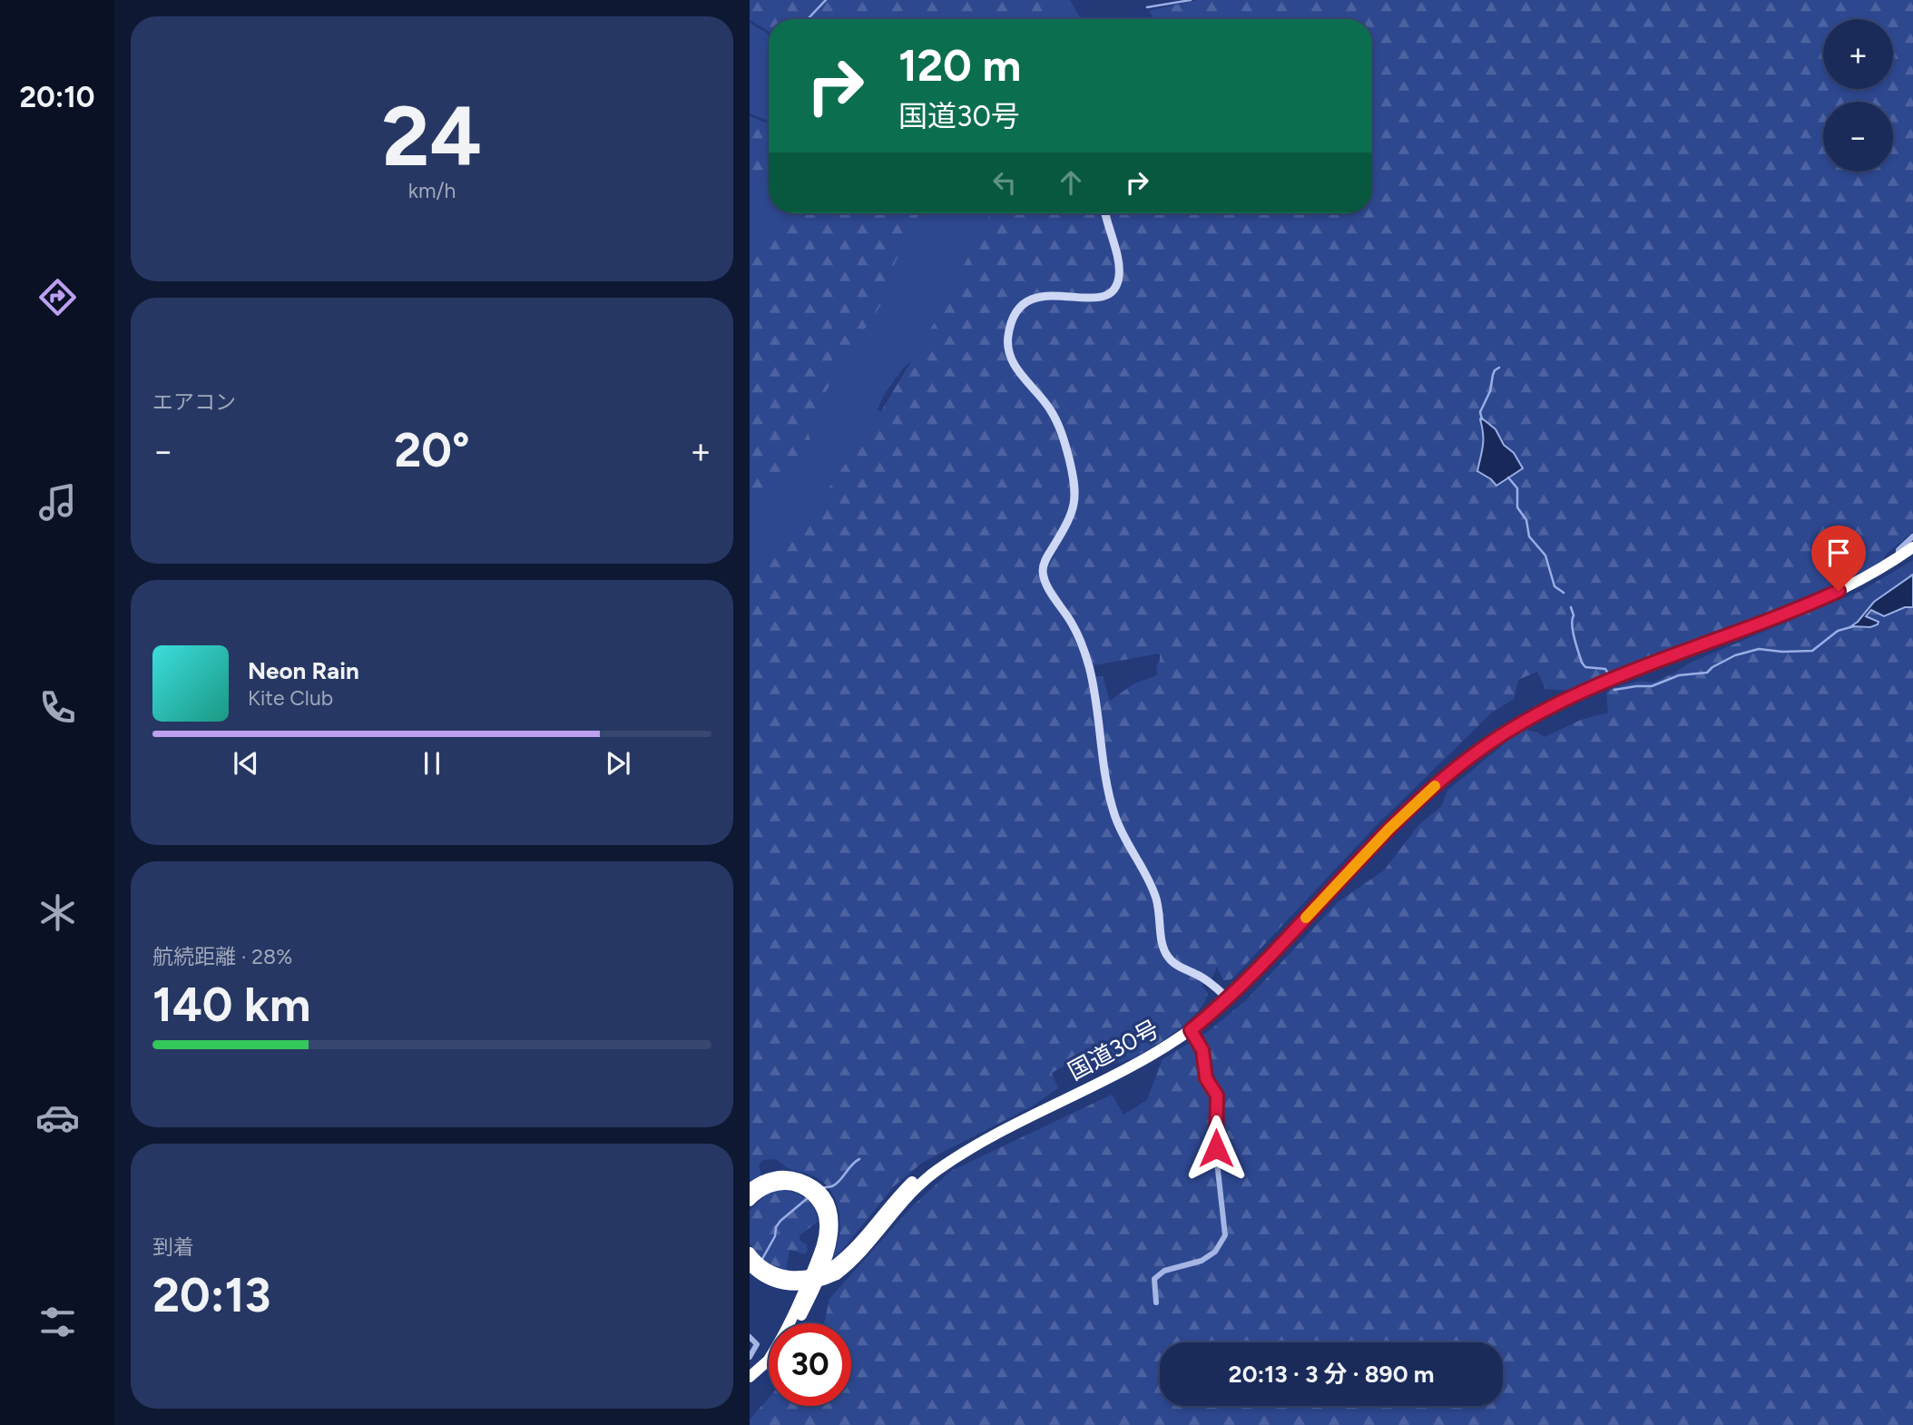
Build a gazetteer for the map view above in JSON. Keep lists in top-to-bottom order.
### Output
{
  "streets": {
    "highway": ["国道30号"]
  },
  "page": {
    "tabs": "20:10",
    "tile": [
      ["24", "km/h"],
      "エアコン",
      ["航続距離 · 28%", "140 km"],
      ["到着", "20:13"]
    ],
    "map_buttons": ["+", "−"],
    "turn": ["120 m", "国道30号"],
    "heat": ["−", "20°", "+"],
    "song": ["Neon Rain", "Kite Club"],
    "limit": "30",
    "trip": "20:13 · 3 分 · 890 m"
  }
}
